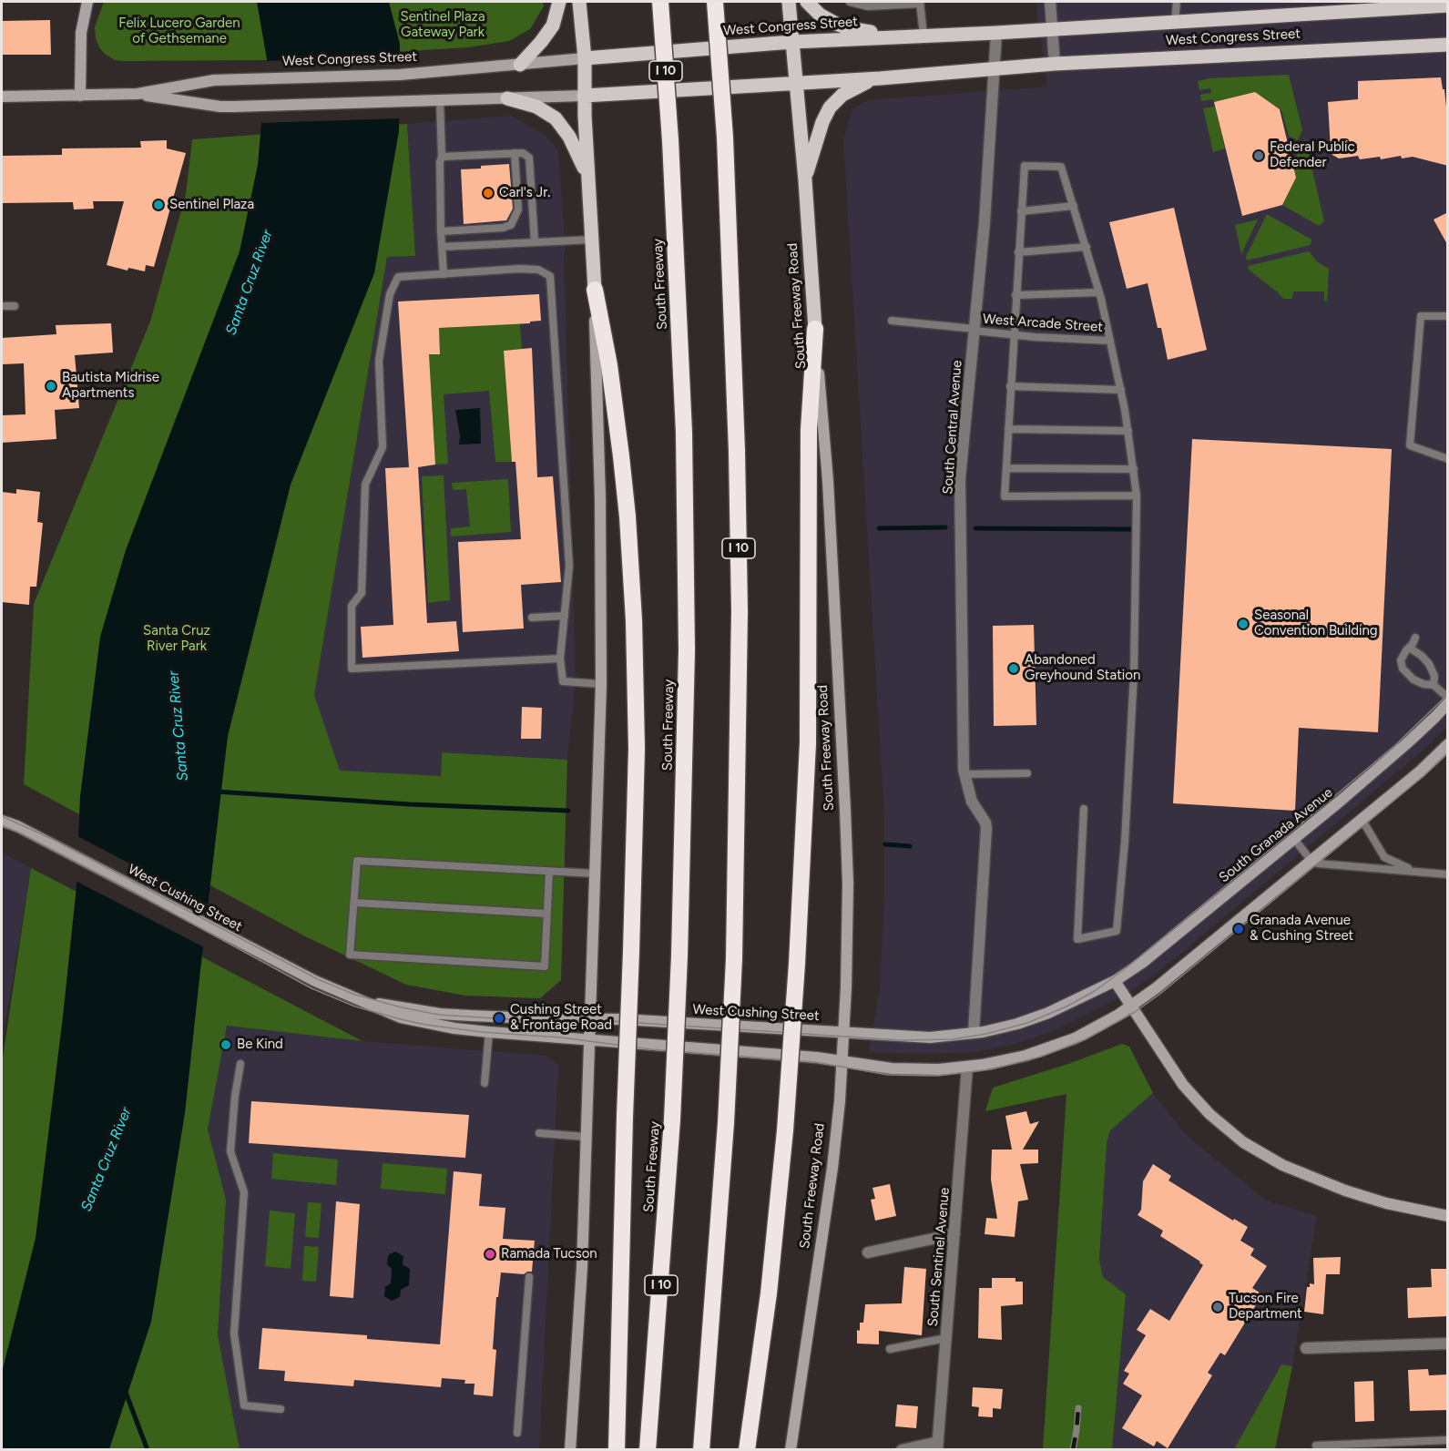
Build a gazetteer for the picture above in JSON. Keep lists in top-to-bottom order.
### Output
{
  "streets": {
    "highway": ["I 10", "South Freeway"],
    "main road": ["West Congress Street", "South Freeway Road"],
    "street": [
      "South Central Avenue",
      "South Granada Avenue",
      "West Cushing Street",
      "South Sentinel Avenue"
    ],
    "lane": ["West Arcade Street"]
  },
  "crossings": [
    ["West Congress Street", "South Freeway Road"],
    ["West Congress Street", "South Central Avenue"],
    ["South Freeway Road", "West Cushing Street"],
    ["West Arcade Street", "South Central Avenue"],
    ["South Central Avenue", "West Cushing Street"],
    ["South Granada Avenue", "West Cushing Street"],
    ["West Cushing Street", "South Sentinel Avenue"]
  ],
  "water": ["Santa Cruz River"],
  "parks": ["Sentinel Plaza Gateway Park", "Felix Lucero Garden of Gethsemane", "Santa Cruz River Park"],
  "places": [
    "Federal Public Defender",
    "Carl's Jr.",
    "Sentinel Plaza",
    "Bautista Midrise Apartments",
    "Seasonal Convention Building",
    "Abandoned Greyhound Station",
    "Granada Avenue & Cushing Street",
    "Cushing Street & Frontage Road",
    "Be Kind",
    "Ramada Tucson",
    "Tucson Fire Department"
  ]
}
